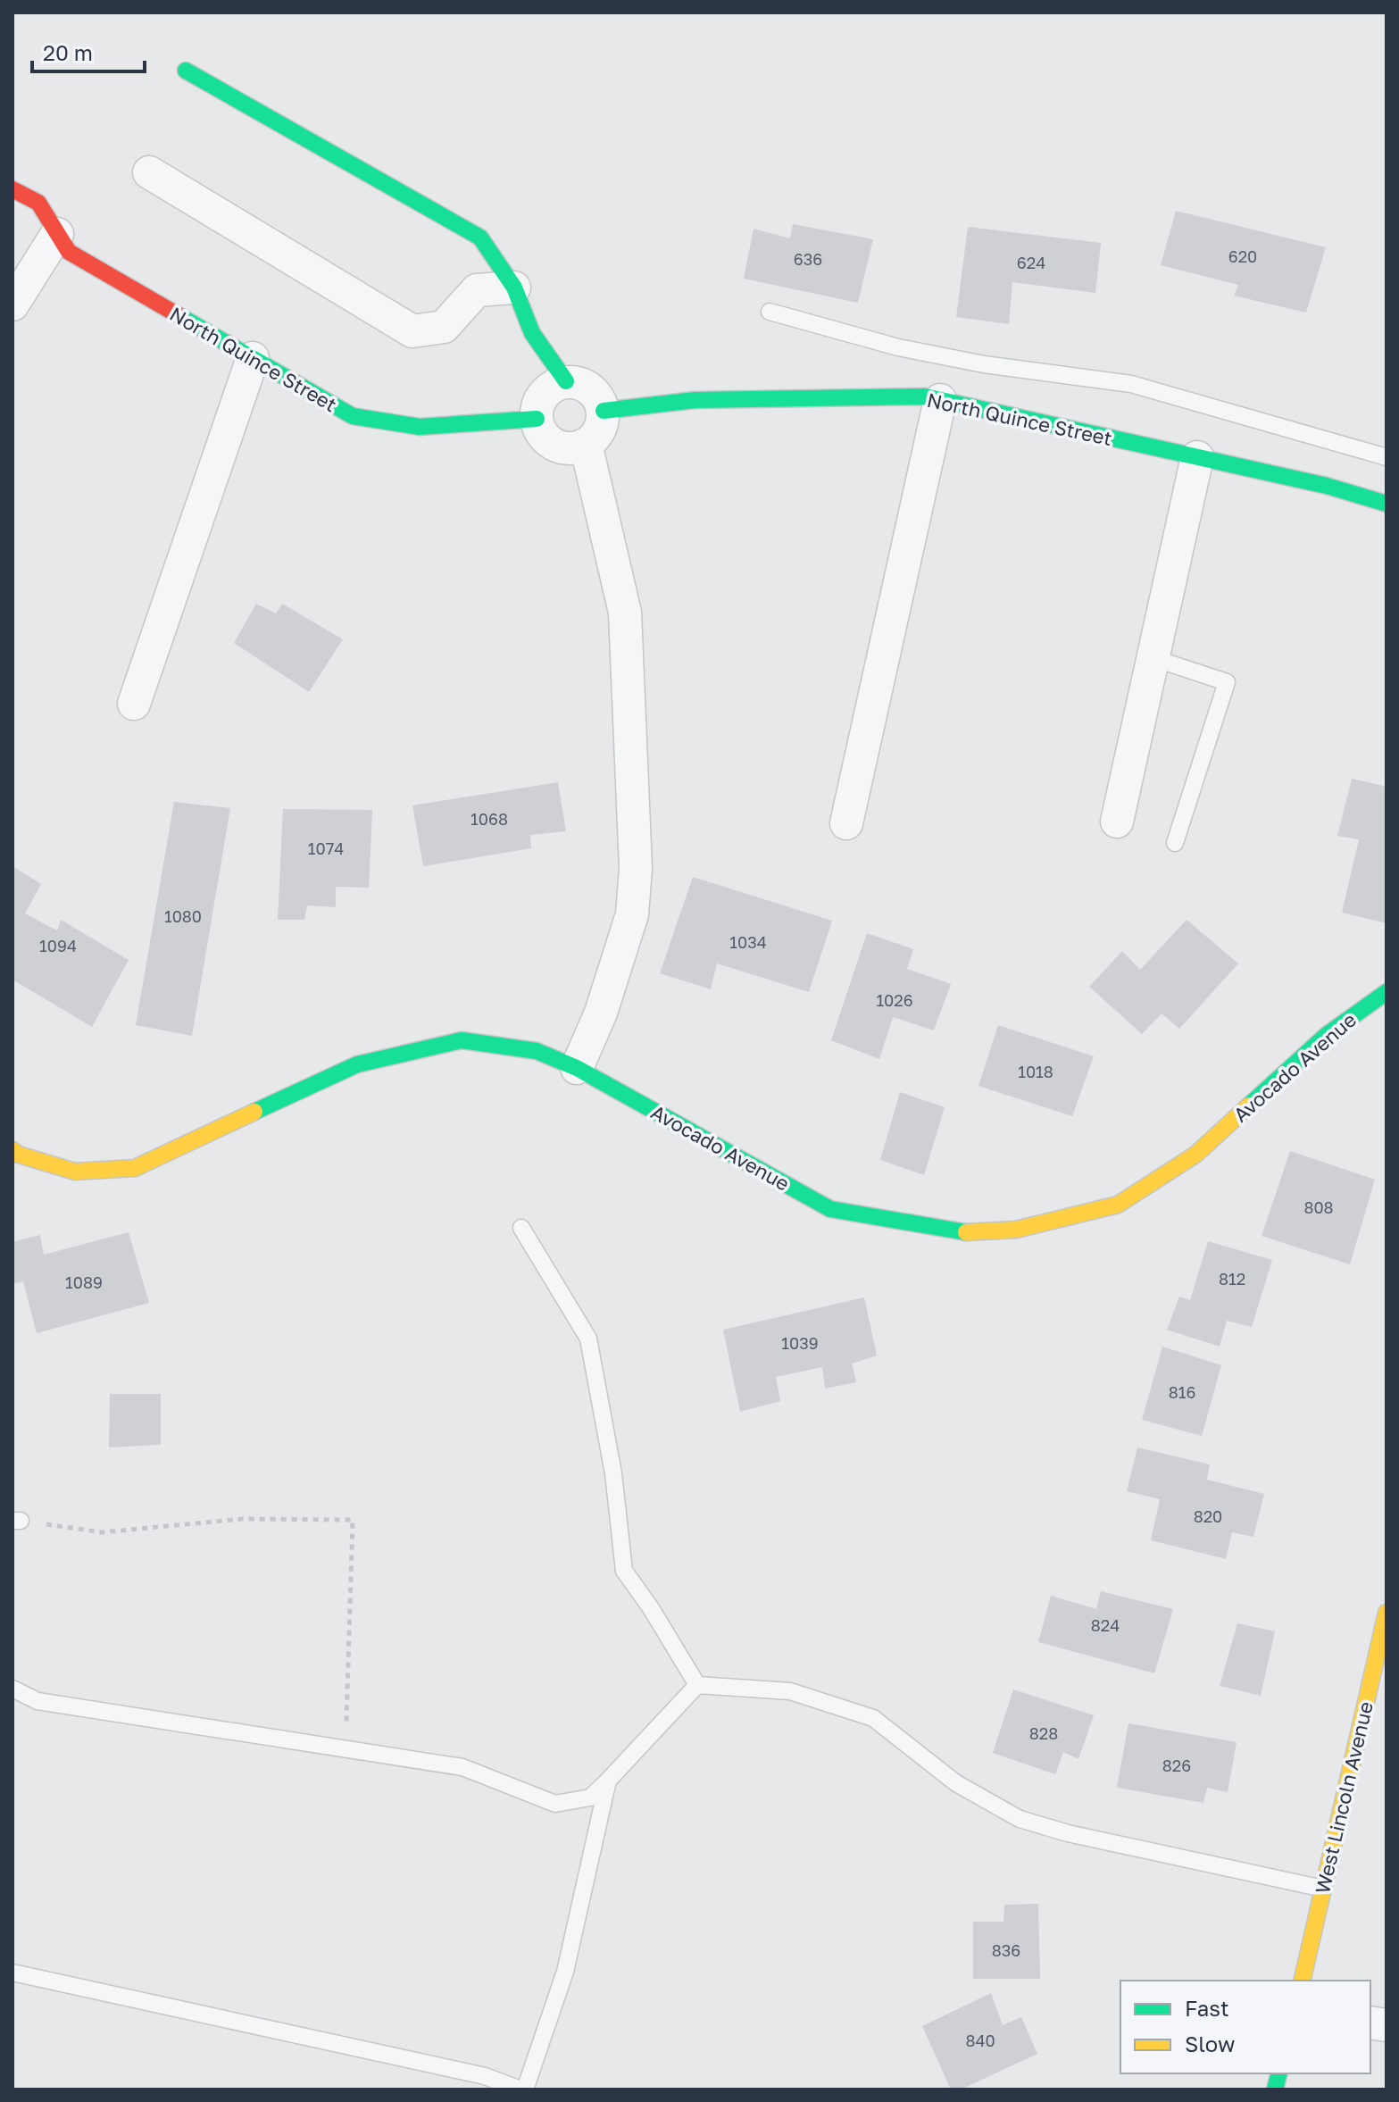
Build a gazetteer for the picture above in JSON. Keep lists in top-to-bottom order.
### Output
{
  "streets": {
    "street": ["North Quince Street", "Avocado Avenue", "West Lincoln Avenue"]
  },
  "house_numbers": [
    "620",
    "636",
    "624",
    "1068",
    "1074",
    "1080",
    "1034",
    "1094",
    "1026",
    "1018",
    "808",
    "812",
    "1089",
    "1039",
    "816",
    "820",
    "824",
    "828",
    "826",
    "836",
    "840"
  ],
  "legend": ["Fast", "Slow"],
  "scale_bar": "20 m"
}
